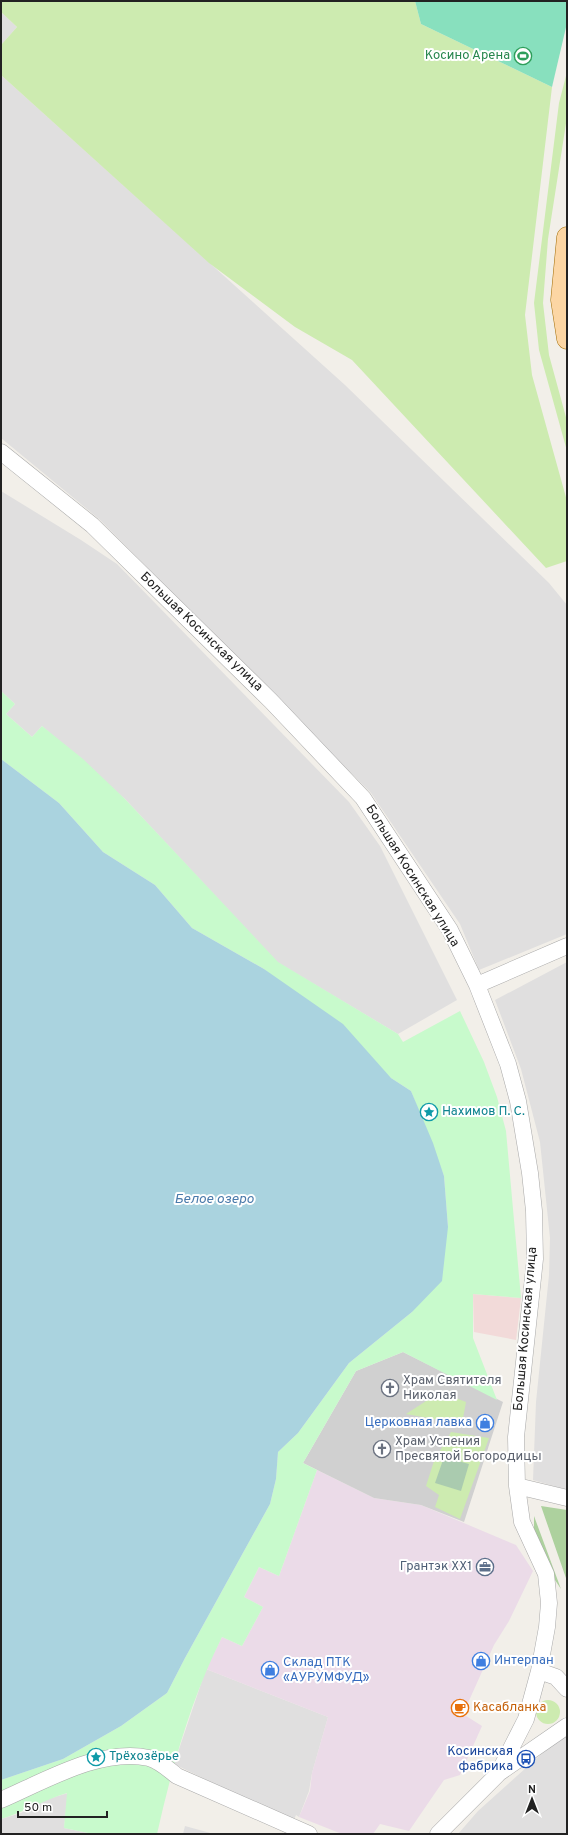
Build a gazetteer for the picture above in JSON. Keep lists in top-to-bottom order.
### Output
{
  "streets": {
    "street": ["Большая Косинская улица"]
  },
  "water": ["Белое озеро"],
  "places": {
    "sports": ["Косино Арена"],
    "place": ["Нахимов П. С.", "Трёхозёрье"],
    "church": ["Храм Святителя Николая", "Храм Успения Пресвятой Богородицы"],
    "shop": ["Церковная лавка", "Интерпан", "Склад ПТК «АУРУМФУД»"],
    "office": ["Грантэк ХХ1"],
    "cafe": ["Касабланка"],
    "bus stop": ["Косинская фабрика"]
  },
  "scale_bar": "50 m",
  "north": "top"
}
